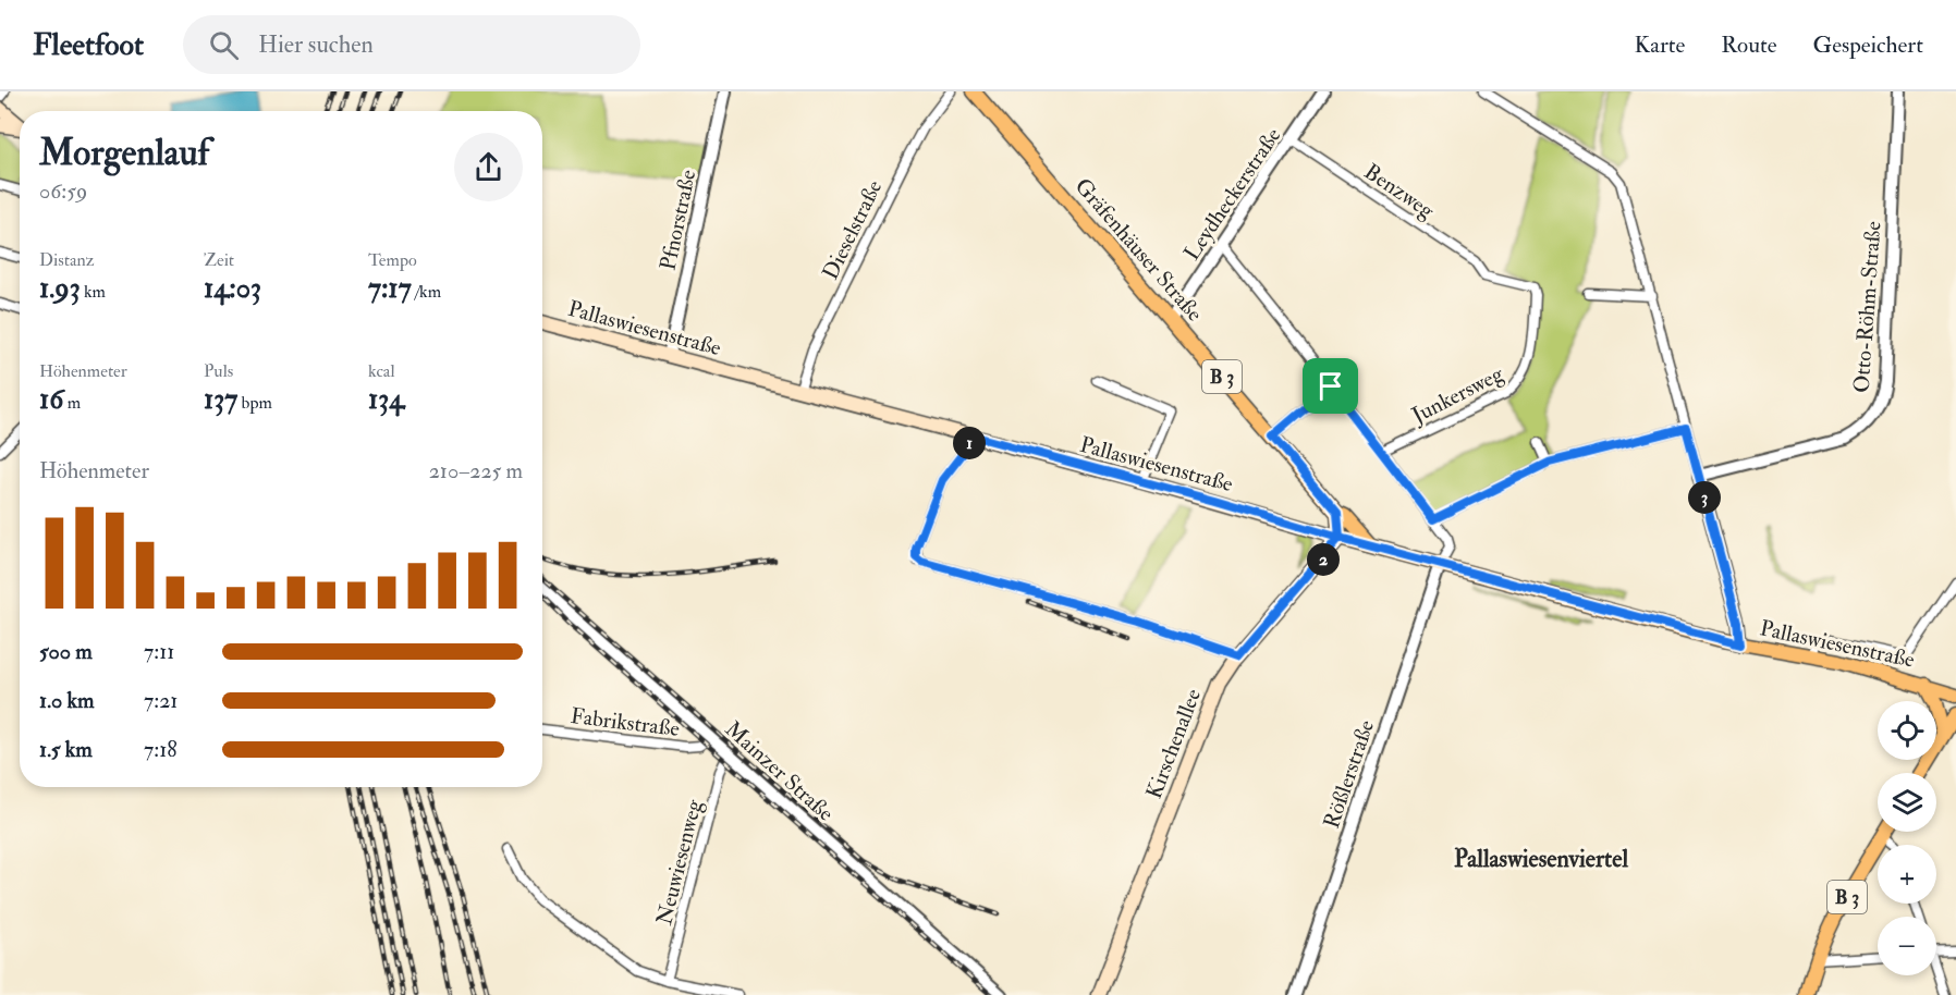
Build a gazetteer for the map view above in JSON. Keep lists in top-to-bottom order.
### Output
{
  "streets": {
    "main road": [
      "Gräfenhäuser Straße",
      "Pallaswiesenstraße",
      "B 3",
      "Kirschenallee"
    ],
    "street": [
      "Benzweg",
      "Leydheckerstraße",
      "Pfnorstraße",
      "Dieselstraße",
      "Otto-Röhm-Straße",
      "Junkersweg",
      "Fabrikstraße",
      "Mainzer Straße",
      "Rößlerstraße",
      "Neuwiesenweg"
    ]
  },
  "crossings": [
    ["Benzweg", "Leydheckerstraße"],
    ["Benzweg", "Junkersweg"],
    ["Leydheckerstraße", "Gräfenhäuser Straße"],
    ["Pfnorstraße", "Pallaswiesenstraße"],
    ["Dieselstraße", "Pallaswiesenstraße"],
    ["Gräfenhäuser Straße", "Pallaswiesenstraße"],
    ["Pallaswiesenstraße", "Kirschenallee"],
    ["Pallaswiesenstraße", "Rößlerstraße"],
    ["Fabrikstraße", "Mainzer Straße"],
    ["Mainzer Straße", "Neuwiesenweg"]
  ],
  "districts": ["Pallaswiesenviertel"],
  "page": {
    "header": "Fleetfoot",
    "search": "Hier suchen",
    "nav": ["Karte", "Route", "Gespeichert"],
    "heading": ["Morgenlauf", "06:59"],
    "stats": [
      ["Distanz", "1.93 km"],
      ["Zeit", "14:03"],
      ["Tempo", "7:17 /km"],
      ["Höhenmeter", "16 m"],
      ["Puls", "137 bpm"],
      ["kcal", "134"]
    ],
    "pins": ["1", "3", "2"],
    "chart": ["Höhenmeter", "210–225 m"],
    "list": [
      {
        "name": "500 m",
        "note": "7:11"
      },
      {
        "name": "1.0 km",
        "note": "7:21"
      },
      {
        "name": "1.5 km",
        "note": "7:18"
      }
    ],
    "map_buttons": ["+", "−"]
  }
}
